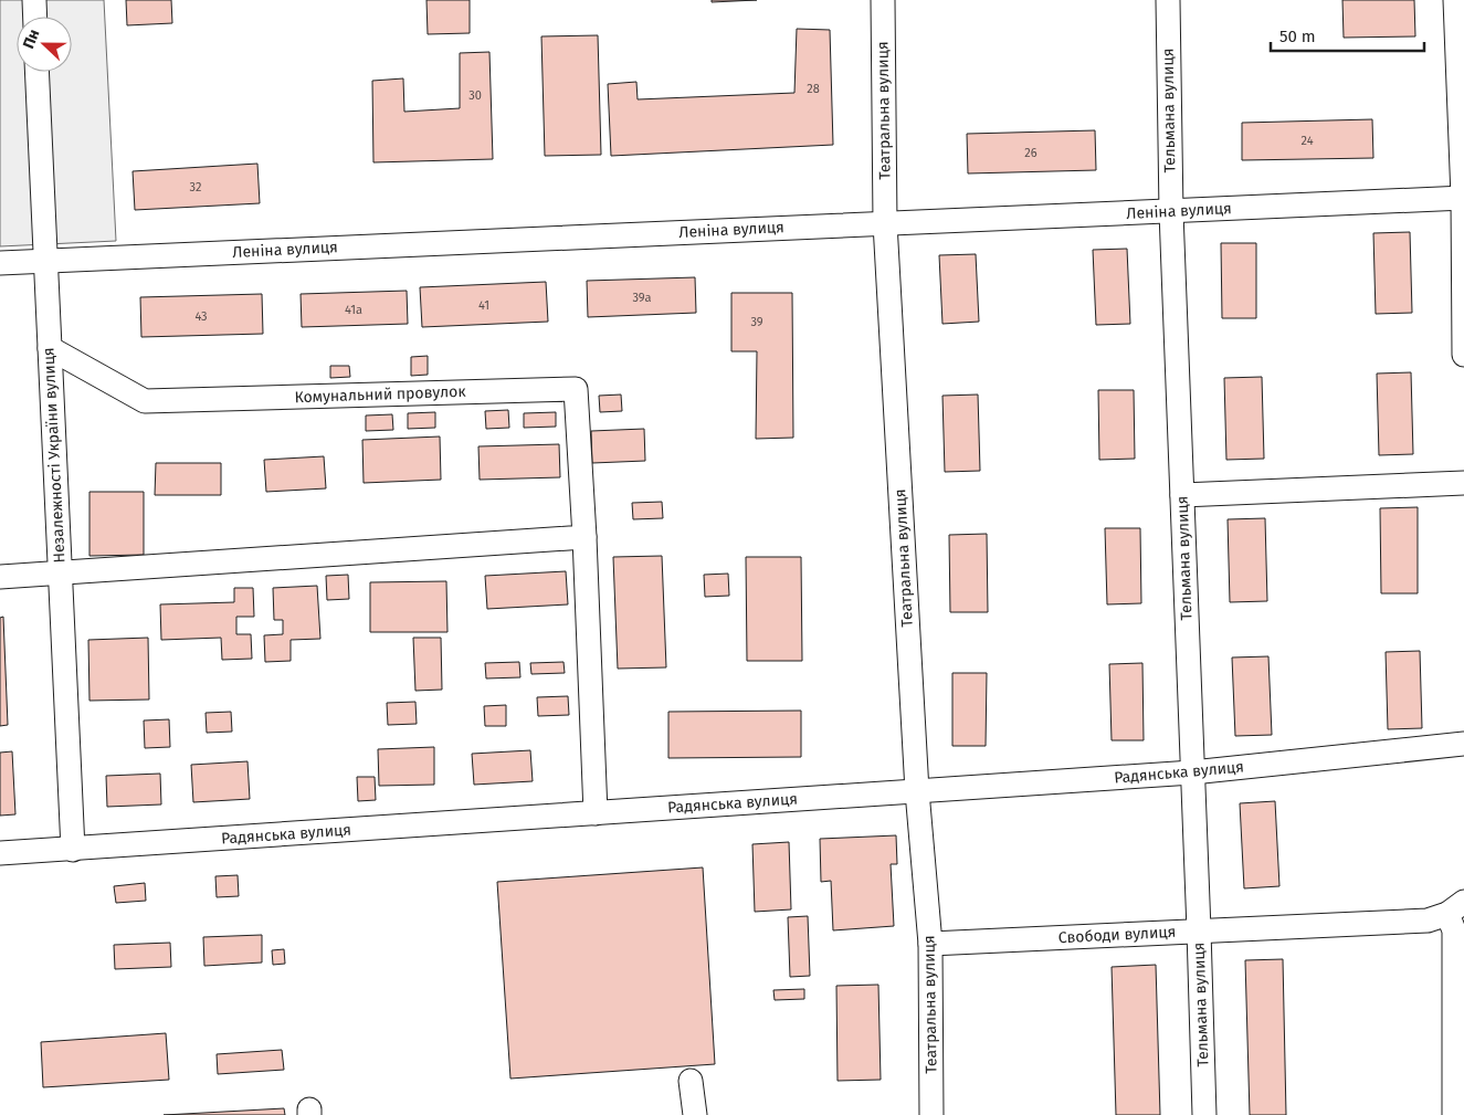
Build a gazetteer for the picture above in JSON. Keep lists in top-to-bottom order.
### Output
{
  "streets": {
    "street": [
      "Театральна вулиця",
      "Тельмана вулиця",
      "Леніна вулиця",
      "Комунальний провулок",
      "Незалежності України вулиця",
      "Радянська вулиця",
      "Свободи вулиця"
    ]
  },
  "crossings": [
    ["Театральна вулиця", "Леніна вулиця"],
    ["Театральна вулиця", "Радянська вулиця"],
    ["Театральна вулиця", "Свободи вулиця"],
    ["Тельмана вулиця", "Леніна вулиця"],
    ["Тельмана вулиця", "Радянська вулиця"],
    ["Тельмана вулиця", "Свободи вулиця"],
    ["Леніна вулиця", "Незалежності України вулиця"],
    ["Комунальний провулок", "Незалежності України вулиця"],
    ["Комунальний провулок", "Радянська вулиця"],
    ["Незалежності України вулиця", "Радянська вулиця"]
  ],
  "house_numbers": [
    "28",
    "30",
    "24",
    "26",
    "32",
    "39а",
    "41",
    "41а",
    "43",
    "39"
  ],
  "scale_bar": "50 m",
  "north": "left"
}
